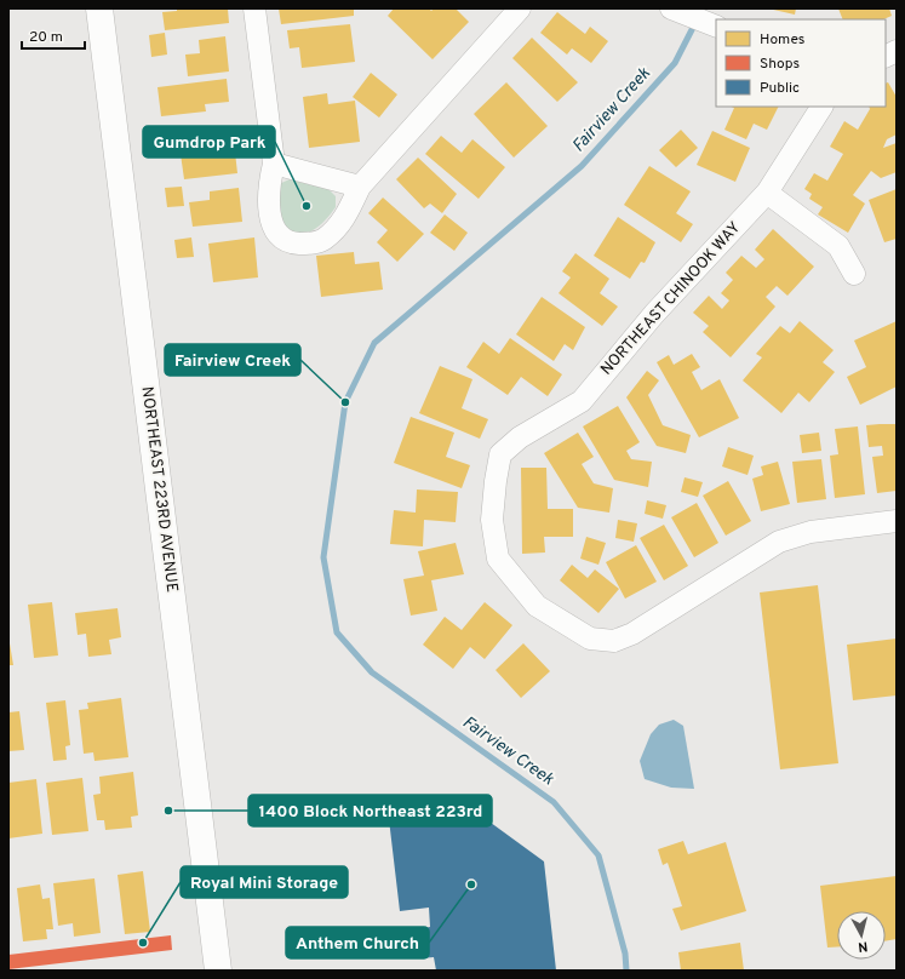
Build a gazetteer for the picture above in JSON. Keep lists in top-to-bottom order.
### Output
{
  "streets": {
    "main road": ["NORTHEAST 223RD AVENUE"],
    "street": ["NORTHEAST CHINOOK WAY"]
  },
  "water": ["Fairview Creek"],
  "places": [
    "Gumdrop Park",
    "Fairview Creek",
    "1400 Block Northeast 223rd",
    "Anthem Church",
    "Royal Mini Storage"
  ],
  "legend": ["Homes", "Shops", "Public"],
  "scale_bar": "20 m",
  "north": "bottom"
}
